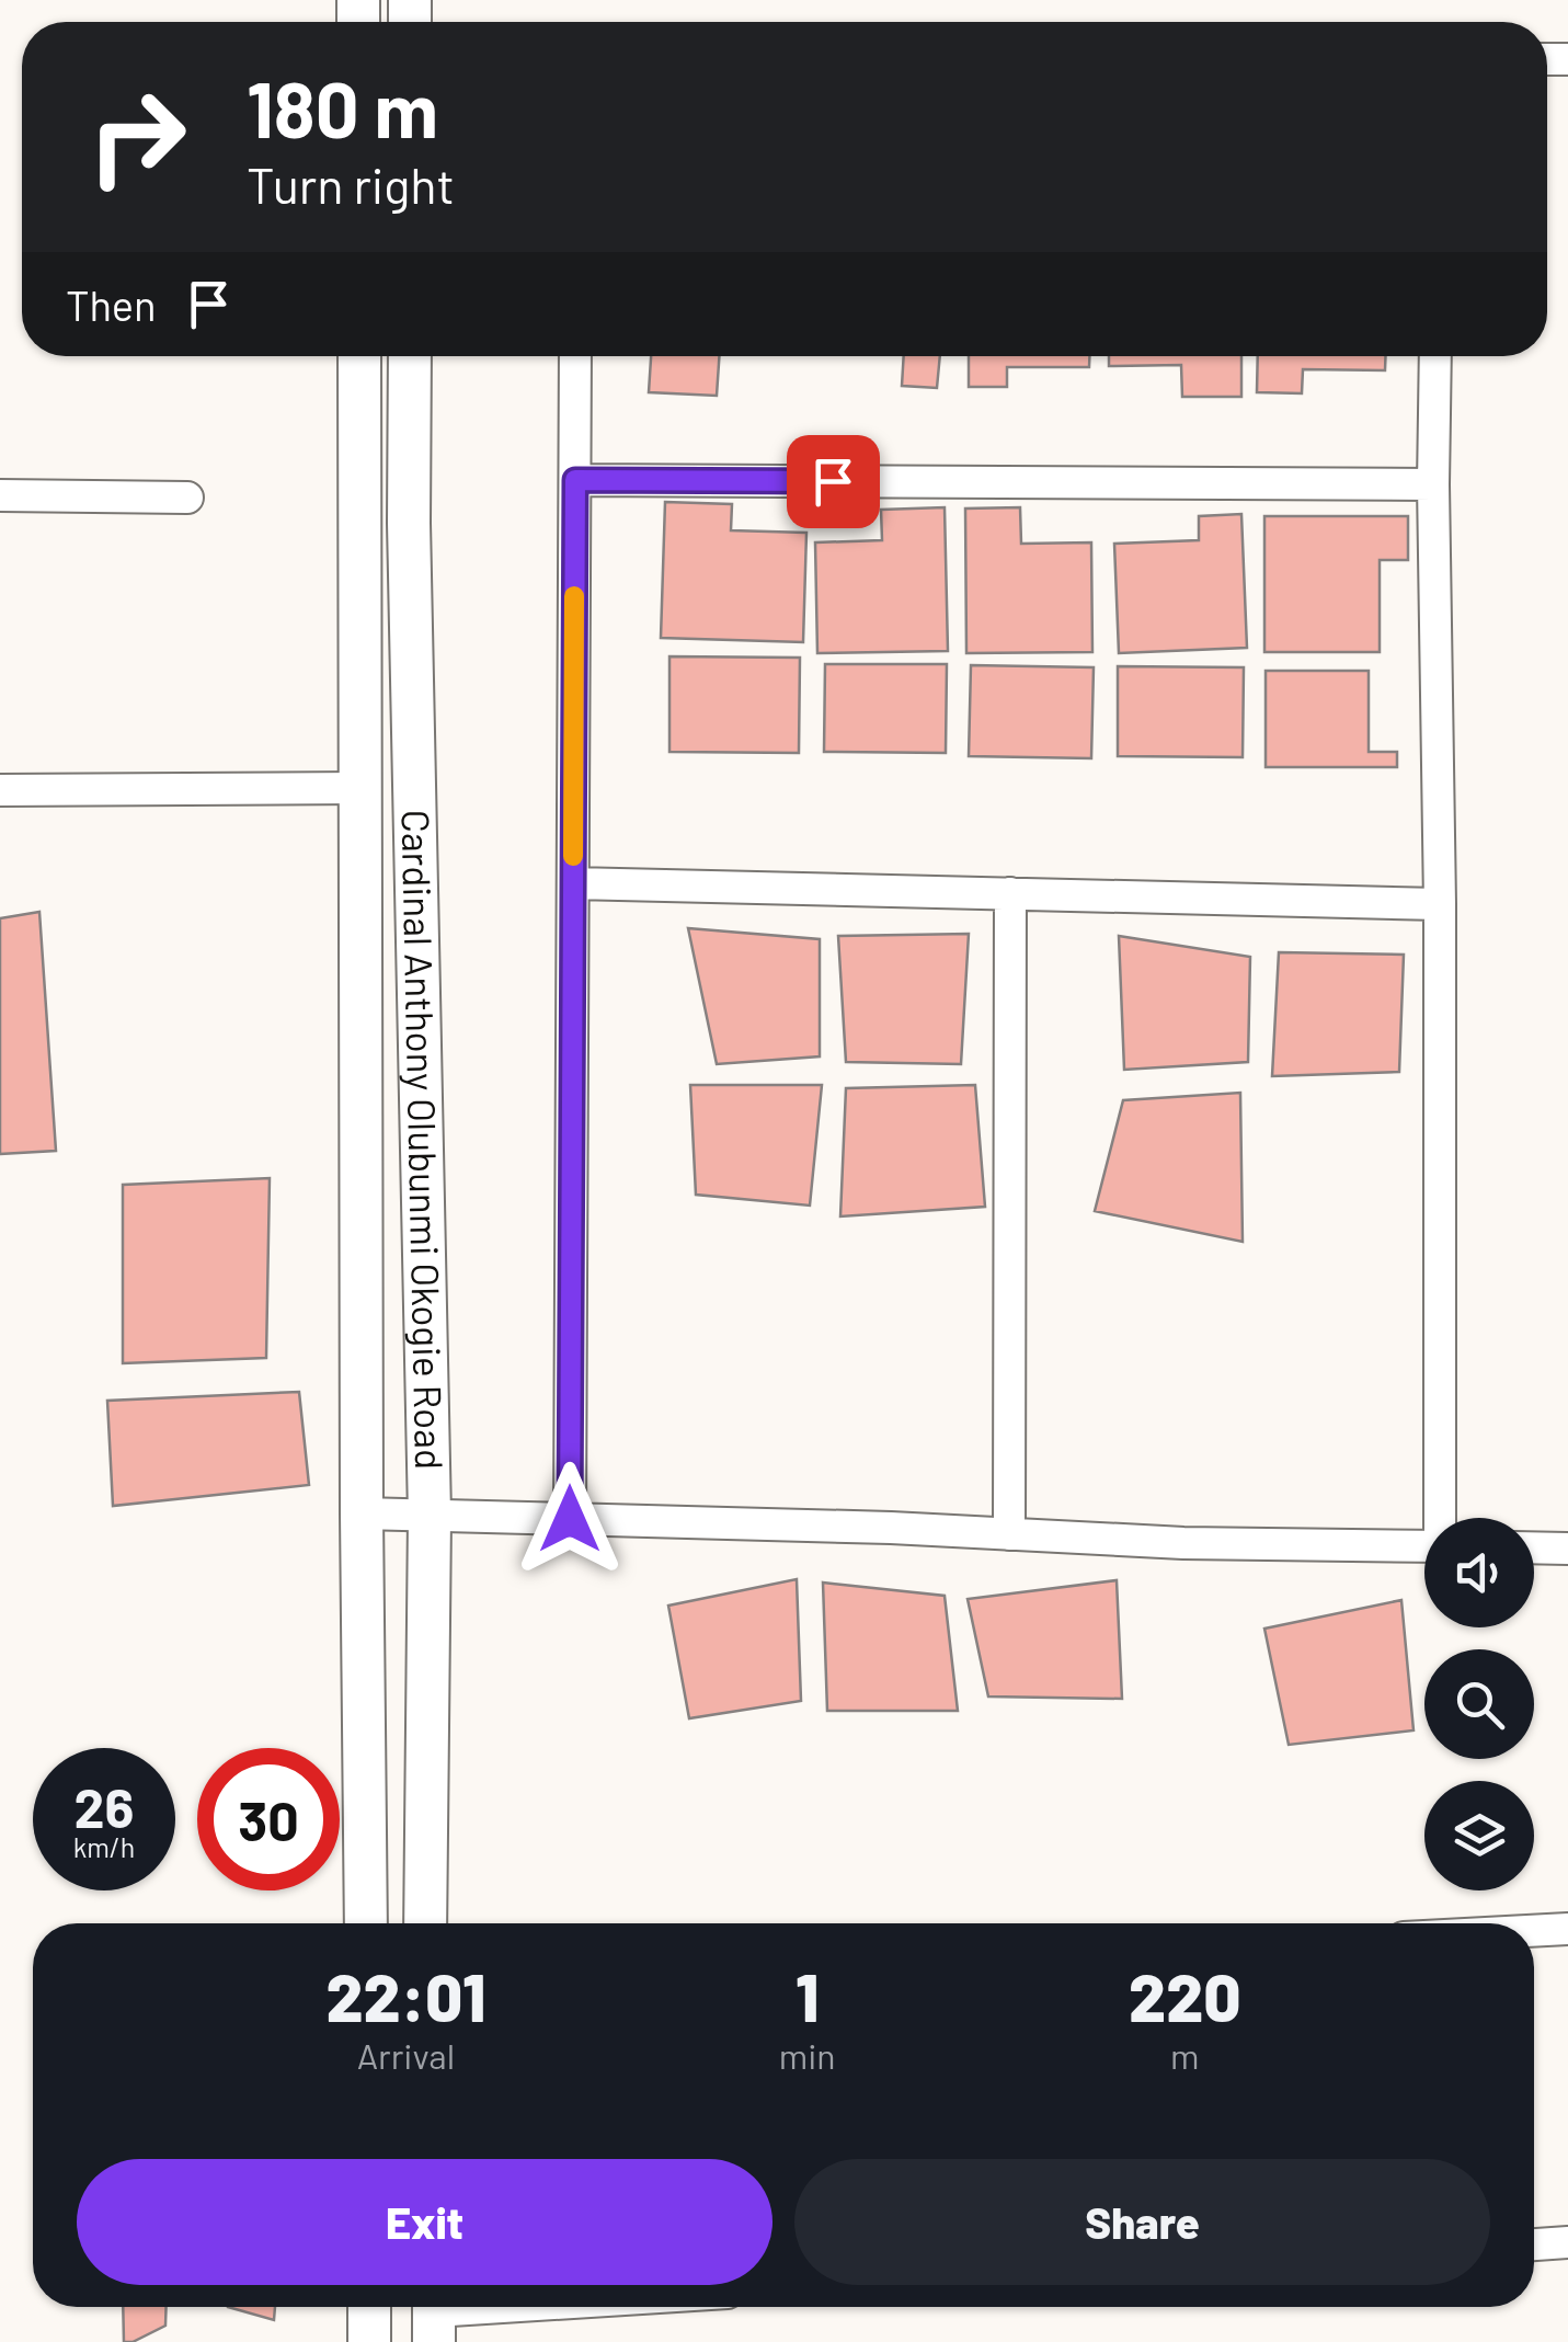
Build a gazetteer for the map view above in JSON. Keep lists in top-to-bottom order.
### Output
{
  "streets": {
    "street": ["Cardinal Anthony Olubunmi Okogie Road"]
  },
  "page": {
    "turn": ["180 m", "Turn right"],
    "then": "Then",
    "speed": "26 km/h",
    "limit": "30",
    "eta": [
      "22:01",
      "Arrival",
      "1",
      "min",
      "220",
      "m"
    ],
    "buttons": ["Exit", "Share"]
  }
}
